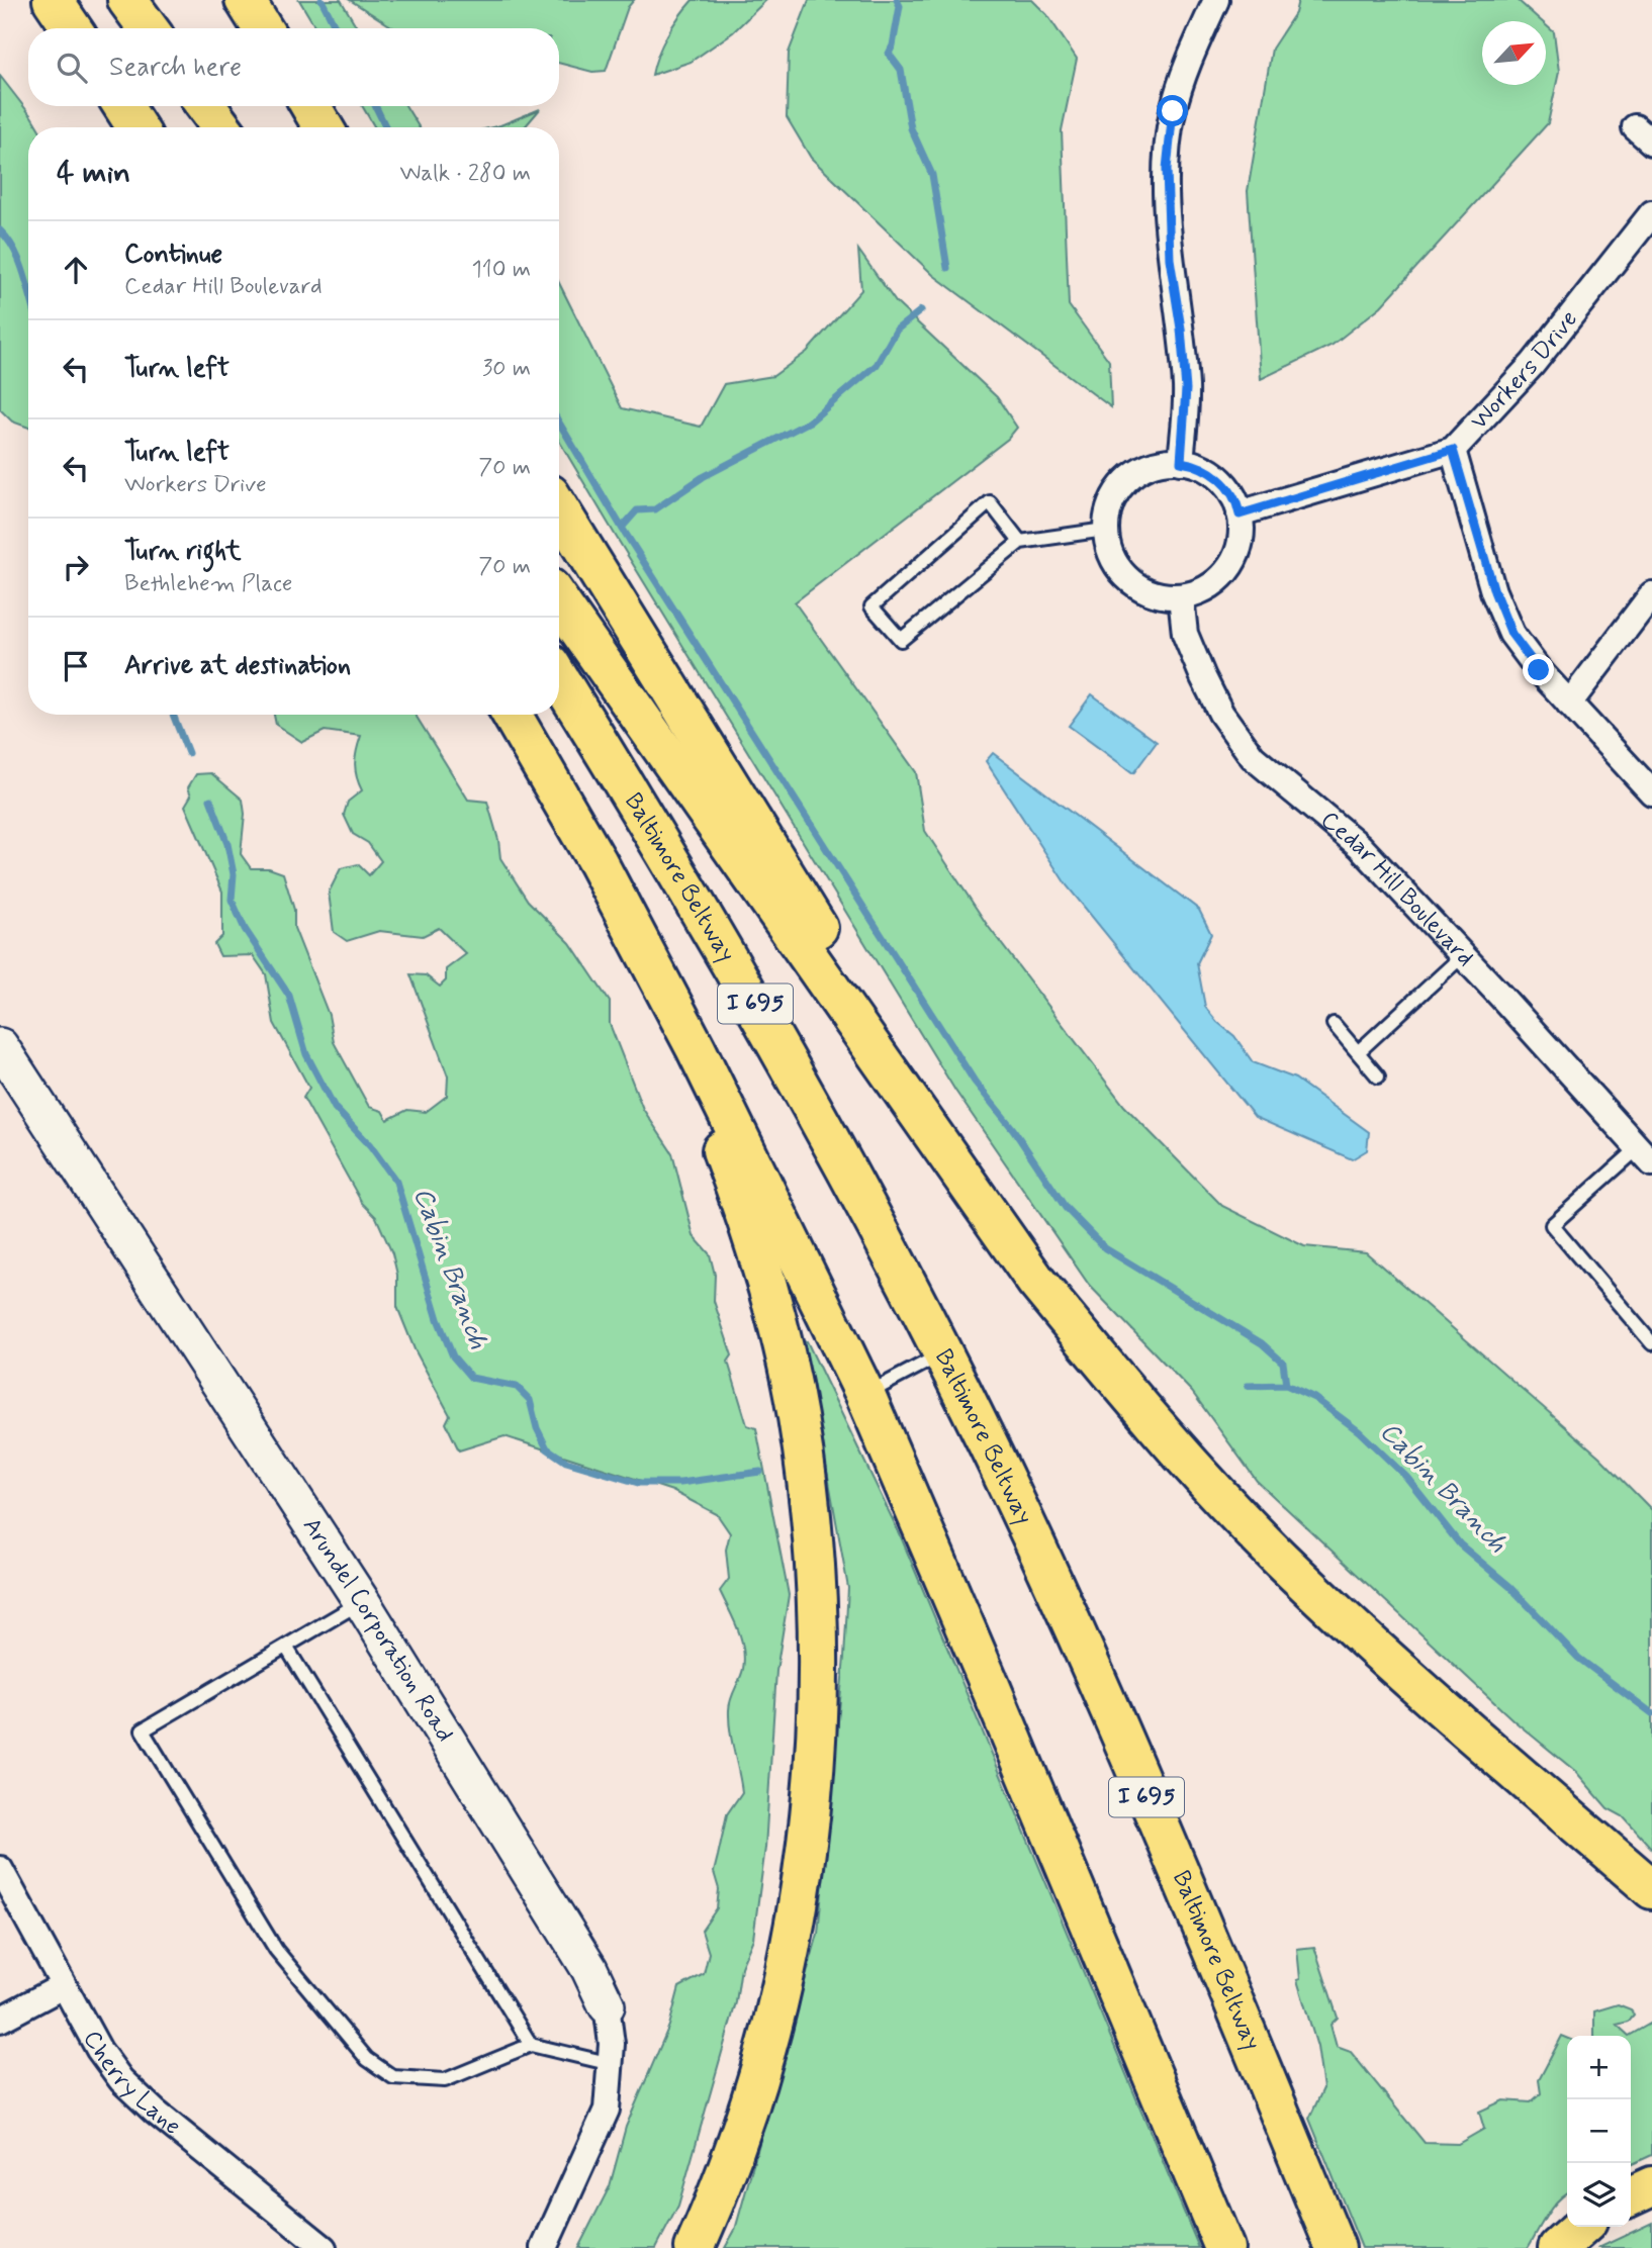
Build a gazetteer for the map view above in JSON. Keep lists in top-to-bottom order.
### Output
{
  "streets": {
    "highway": ["Baltimore Beltway", "I 695"],
    "street": [
      "Workers Drive",
      "Cedar Hill Boulevard",
      "Arundel Corporation Road",
      "Cherry Lane"
    ]
  },
  "crossings": [
    ["Workers Drive", "Cedar Hill Boulevard"]
  ],
  "water": ["Cabin Branch"],
  "north": "top right",
  "page": {
    "search": "Search here",
    "heading": ["4 min", "Walk · 280 m"],
    "list": [
      ["Continue", "Cedar Hill Boulevard", "110 m"],
      ["Turn left", "30 m"],
      ["Turn left", "Workers Drive", "70 m"],
      ["Turn right", "Bethlehem Place", "70 m"],
      "Arrive at destination"
    ],
    "map_buttons": ["+", "−"]
  }
}
